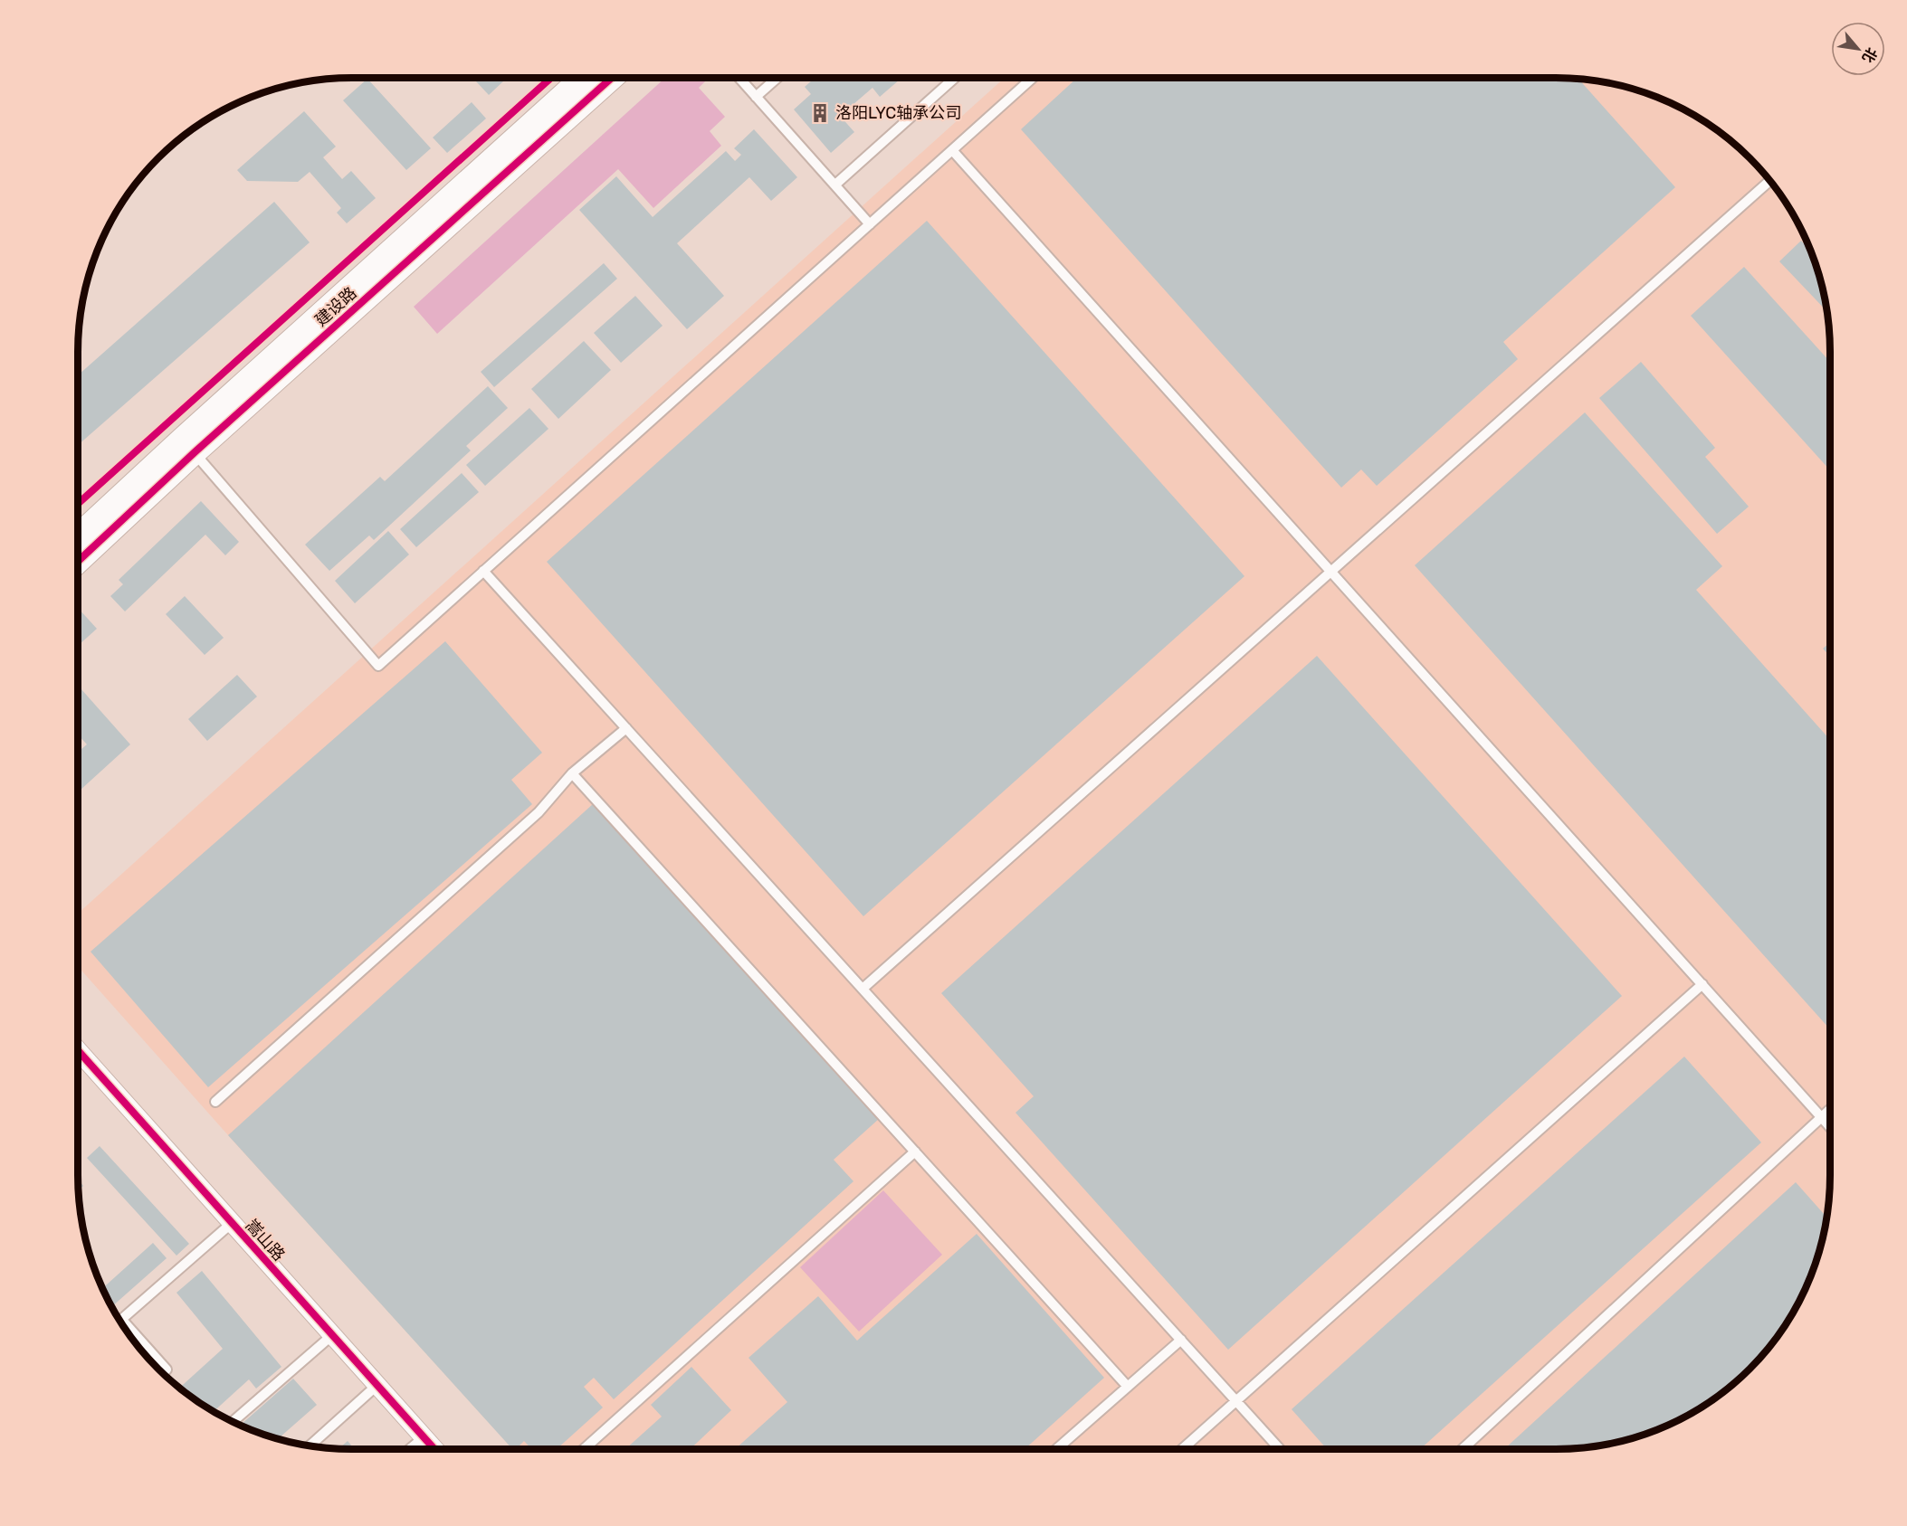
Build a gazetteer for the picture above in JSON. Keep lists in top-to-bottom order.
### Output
{
  "streets": {
    "street": ["建设路", "嵩山路"]
  },
  "places": {
    "building": ["洛阳LYC轴承公司"]
  },
  "north": "bottom right"
}
